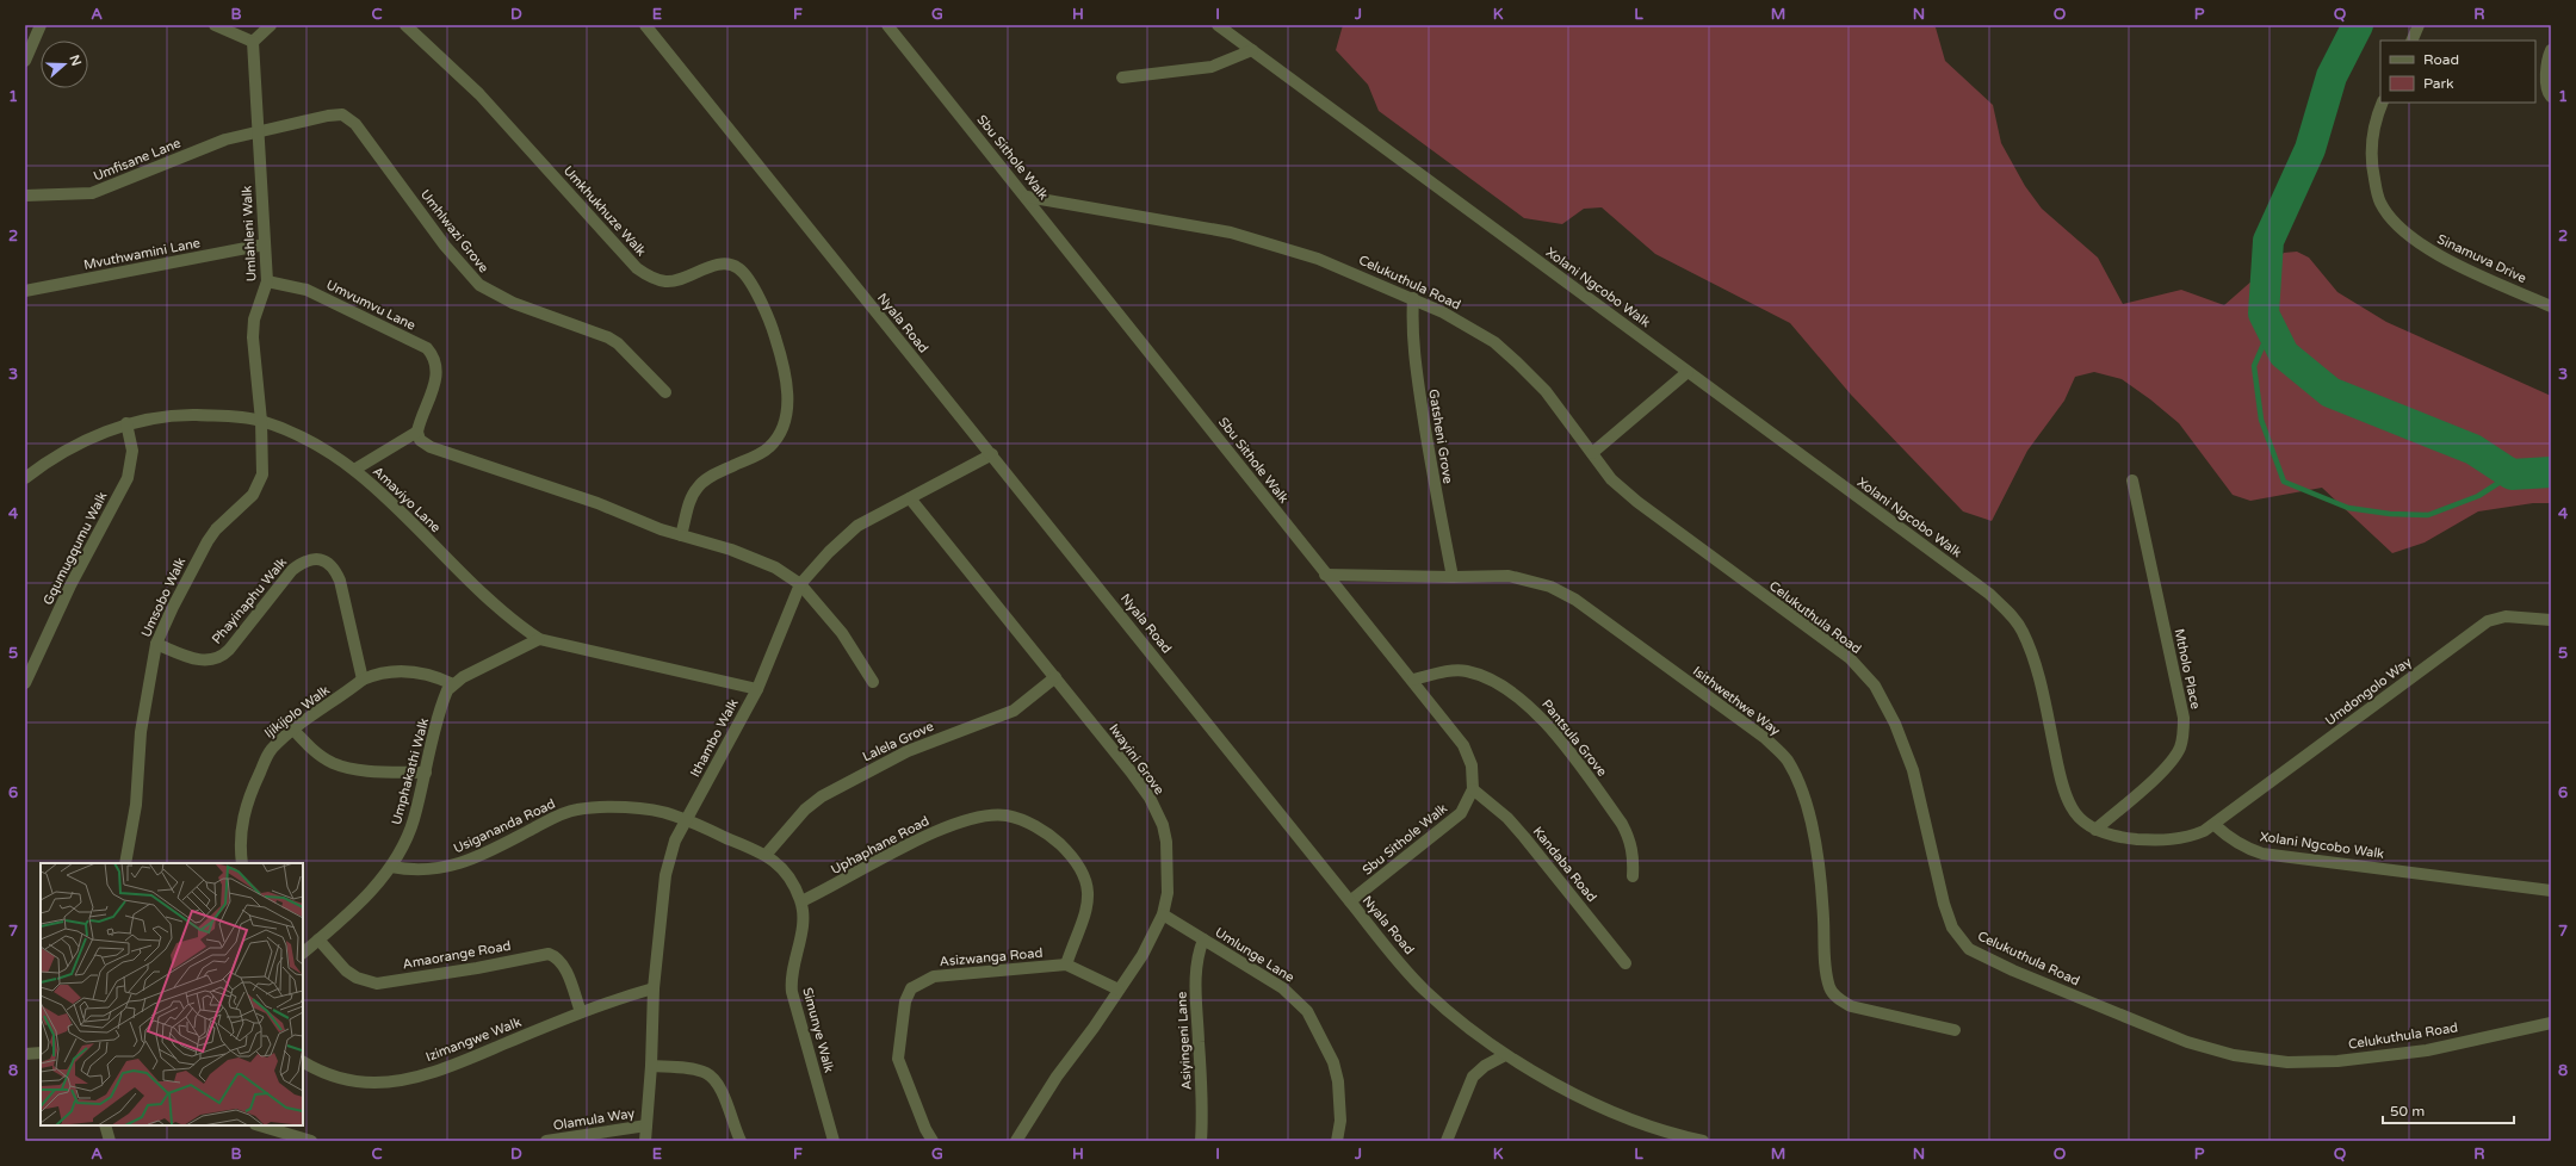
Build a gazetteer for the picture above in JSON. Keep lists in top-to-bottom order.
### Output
{
  "streets": {
    "street": [
      "Sbu Sithole Walk",
      "Umfisane Lane",
      "Umkhukhuze Walk",
      "Umhlwazi Grove",
      "Umlahleni Walk",
      "Mvuthwamini Lane",
      "Sinamuva Drive",
      "Celukuthula Road",
      "Xolani Ngcobo Walk",
      "Umvumvu Lane",
      "Nyala Road",
      "Gatsheni Grove",
      "Amaviyo Lane",
      "Gqumugqumu Walk",
      "Umsobo Walk",
      "Phayinaphu Walk",
      "Mtholo Place",
      "Umdongolo Way",
      "Isithwethwe Way",
      "Ijikijolo Walk",
      "Ithambo Walk",
      "Pantsula Grove",
      "Lalela Grove",
      "Iwayini Grove",
      "Umphakathi Walk",
      "Usigananda Road",
      "Uphaphane Road",
      "Kandaba Road",
      "Amaorange Road",
      "Umlunge Lane",
      "Asizwanga Road",
      "Simunye Walk",
      "Izimangwe Walk",
      "Asiyingeni Lane",
      "Olamula Way"
    ]
  },
  "crossings": [
    ["Sbu Sithole Walk", "Celukuthula Road"],
    ["Sbu Sithole Walk", "Nyala Road"],
    ["Sbu Sithole Walk", "Isithwethwe Way"],
    ["Sbu Sithole Walk", "Pantsula Grove"],
    ["Sbu Sithole Walk", "Kandaba Road"],
    ["Umfisane Lane", "Umhlwazi Grove"],
    ["Umfisane Lane", "Umlahleni Walk"],
    ["Umhlwazi Grove", "Umlahleni Walk"],
    ["Umlahleni Walk", "Mvuthwamini Lane"],
    ["Umlahleni Walk", "Umvumvu Lane"],
    ["Umlahleni Walk", "Amaviyo Lane"],
    ["Umlahleni Walk", "Umsobo Walk"],
    ["Celukuthula Road", "Gatsheni Grove"],
    ["Xolani Ngcobo Walk", "Mtholo Place"],
    ["Xolani Ngcobo Walk", "Umdongolo Way"],
    ["Nyala Road", "Ithambo Walk"],
    ["Gatsheni Grove", "Isithwethwe Way"],
    ["Amaviyo Lane", "Gqumugqumu Walk"],
    ["Amaviyo Lane", "Umsobo Walk"],
    ["Amaviyo Lane", "Ithambo Walk"],
    ["Umsobo Walk", "Phayinaphu Walk"],
    ["Phayinaphu Walk", "Ijikijolo Walk"],
    ["Ijikijolo Walk", "Umphakathi Walk"],
    ["Ithambo Walk", "Iwayini Grove"],
    ["Ithambo Walk", "Usigananda Road"],
    ["Ithambo Walk", "Simunye Walk"],
    ["Ithambo Walk", "Izimangwe Walk"],
    ["Ithambo Walk", "Olamula Way"],
    ["Lalela Grove", "Iwayini Grove"],
    ["Lalela Grove", "Simunye Walk"],
    ["Iwayini Grove", "Umlunge Lane"],
    ["Iwayini Grove", "Asizwanga Road"],
    ["Umphakathi Walk", "Usigananda Road"],
    ["Umphakathi Walk", "Amaorange Road"],
    ["Usigananda Road", "Simunye Walk"],
    ["Uphaphane Road", "Asizwanga Road"],
    ["Uphaphane Road", "Simunye Walk"],
    ["Amaorange Road", "Izimangwe Walk"],
    ["Umlunge Lane", "Asiyingeni Lane"]
  ],
  "legend": ["Road", "Park"],
  "scale_bar": "50 m",
  "north": "right",
  "grid": {
    "columns": [
      "A",
      "B",
      "C",
      "D",
      "E",
      "F",
      "G",
      "H",
      "I",
      "J",
      "K",
      "L",
      "M",
      "N",
      "O",
      "P",
      "Q",
      "R"
    ],
    "rows": [
      "1",
      "2",
      "3",
      "4",
      "5",
      "6",
      "7",
      "8"
    ]
  }
}
